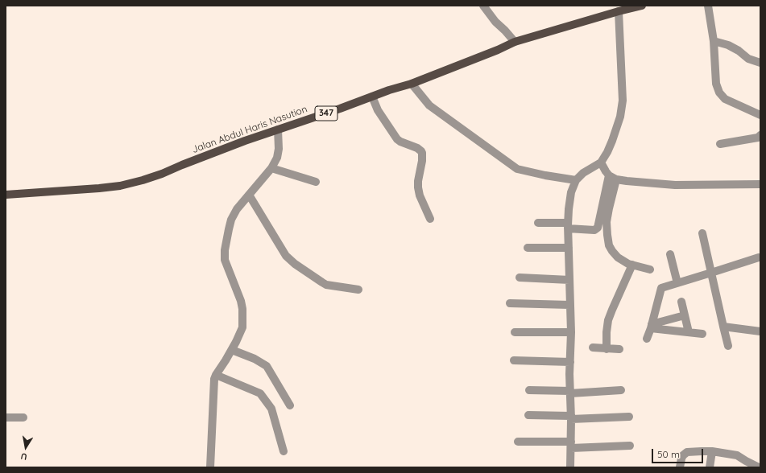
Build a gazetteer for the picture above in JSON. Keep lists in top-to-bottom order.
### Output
{
  "streets": {
    "main road": ["347", "Jalan Abdul Haris Nasution"]
  },
  "scale_bar": "50 m",
  "north": "bottom"
}
